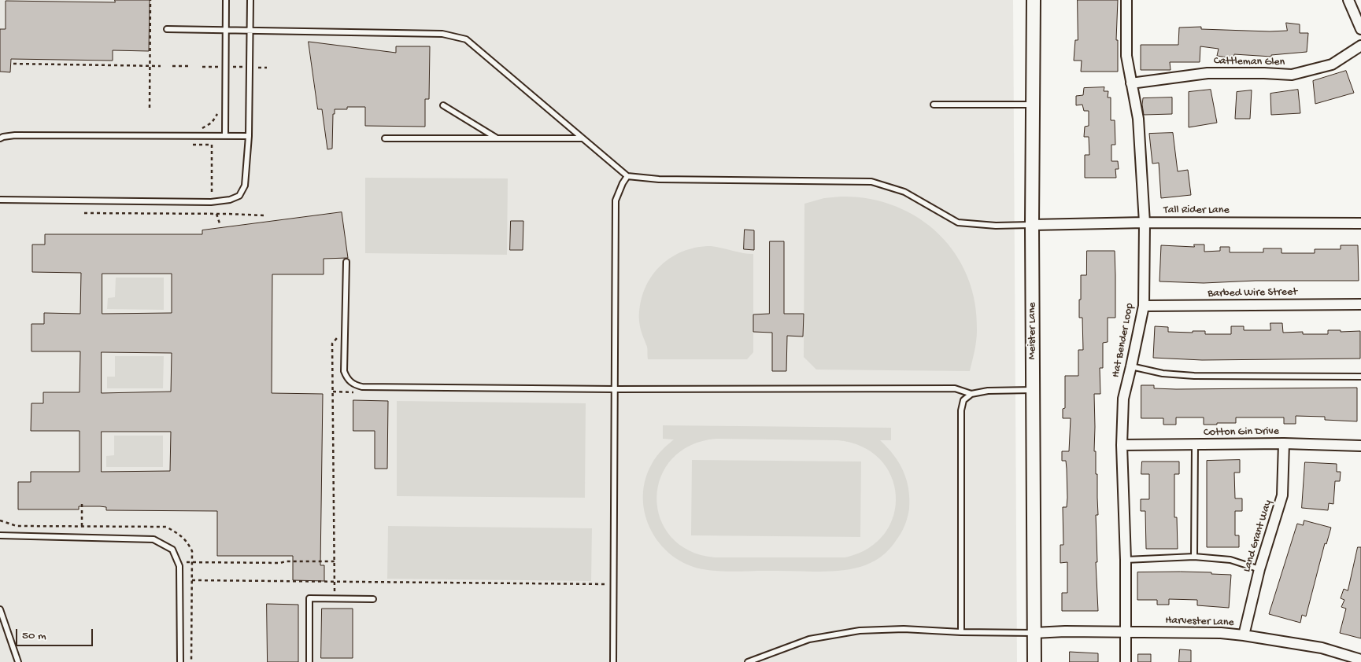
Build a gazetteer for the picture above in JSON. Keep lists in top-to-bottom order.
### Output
{
  "streets": {
    "street": [
      "Cattleman Glen",
      "Tall Rider Lane",
      "Barbed Wire Street",
      "Meister Lane",
      "Hat Bender Loop",
      "Cotton Gin Drive",
      "Land Grant Way",
      "Harvester Lane"
    ]
  },
  "crossings": [
    ["Cattleman Glen", "Hat Bender Loop"],
    ["Tall Rider Lane", "Meister Lane"],
    ["Tall Rider Lane", "Hat Bender Loop"],
    ["Barbed Wire Street", "Hat Bender Loop"],
    ["Meister Lane", "Harvester Lane"],
    ["Hat Bender Loop", "Cotton Gin Drive"],
    ["Hat Bender Loop", "Harvester Lane"],
    ["Cotton Gin Drive", "Land Grant Way"],
    ["Land Grant Way", "Harvester Lane"]
  ],
  "scale_bar": "50 m"
}
